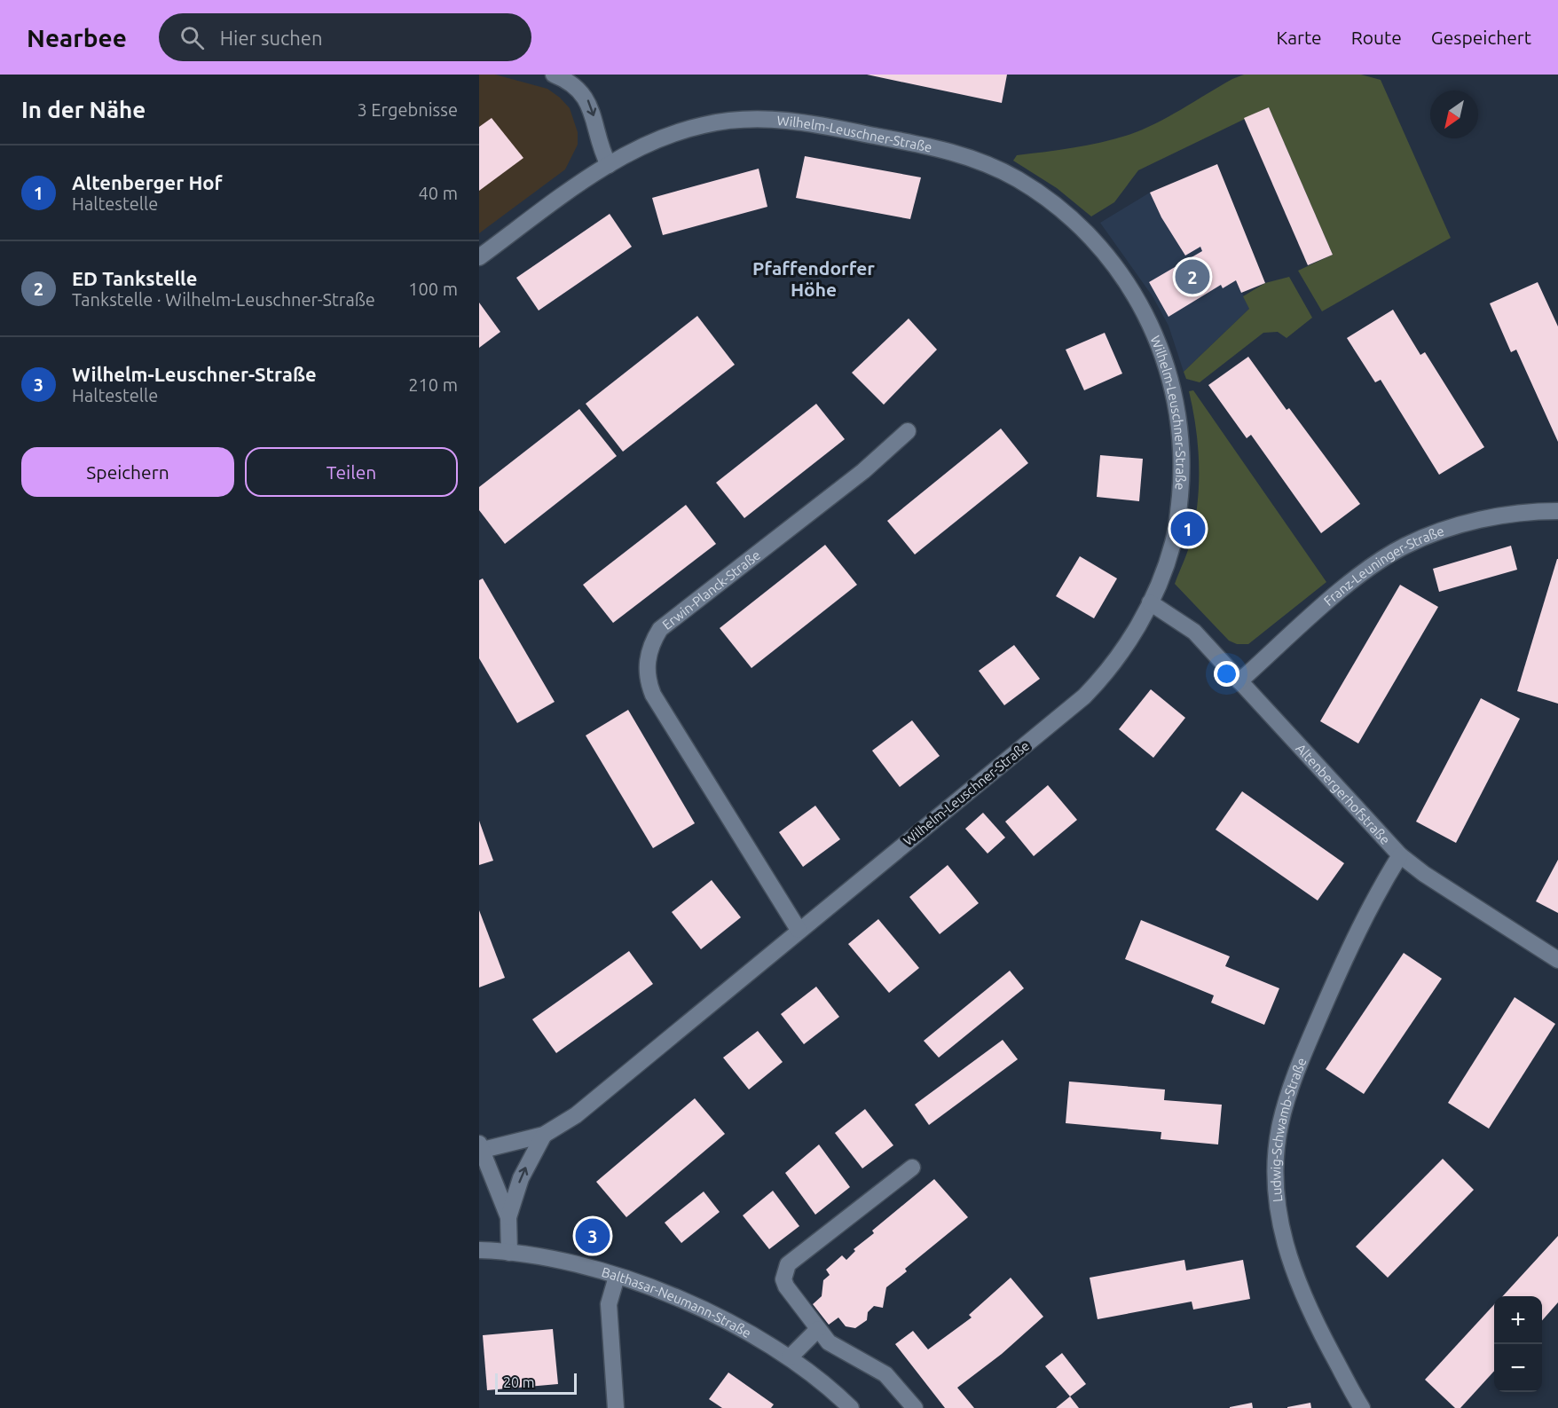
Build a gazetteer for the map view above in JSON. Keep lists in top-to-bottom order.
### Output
{
  "streets": {
    "street": [
      "Wilhelm-Leuschner-Straße",
      "Franz-Leuninger-Straße",
      "Erwin-Planck-Straße",
      "Altenbergerhofstraße",
      "Ludwig-Schwamb-Straße",
      "Balthasar-Neumann-Straße"
    ]
  },
  "crossings": [
    ["Wilhelm-Leuschner-Straße", "Erwin-Planck-Straße"],
    ["Wilhelm-Leuschner-Straße", "Altenbergerhofstraße"],
    ["Franz-Leuninger-Straße", "Altenbergerhofstraße"],
    ["Altenbergerhofstraße", "Ludwig-Schwamb-Straße"]
  ],
  "districts": ["Pfaffendorfer Höhe"],
  "scale_bar": "20 m",
  "north": "bottom left",
  "page": {
    "header": "Nearbee",
    "search": "Hier suchen",
    "nav": ["Karte", "Route", "Gespeichert"],
    "heading": ["In der Nähe", "3 Ergebnisse"],
    "list": [
      {
        "mark": "1",
        "name": "Altenberger Hof",
        "note": "Haltestelle",
        "value": "40 m"
      },
      {
        "mark": "2",
        "name": "ED Tankstelle",
        "note": "Tankstelle · Wilhelm-Leuschner-Straße",
        "value": "100 m"
      },
      {
        "mark": "3",
        "name": "Wilhelm-Leuschner-Straße",
        "note": "Haltestelle",
        "value": "210 m"
      }
    ],
    "pins": ["2", "1", "3"],
    "buttons": ["Speichern", "Teilen"],
    "map_buttons": ["+", "−"],
    "scale": "20 m"
  }
}
